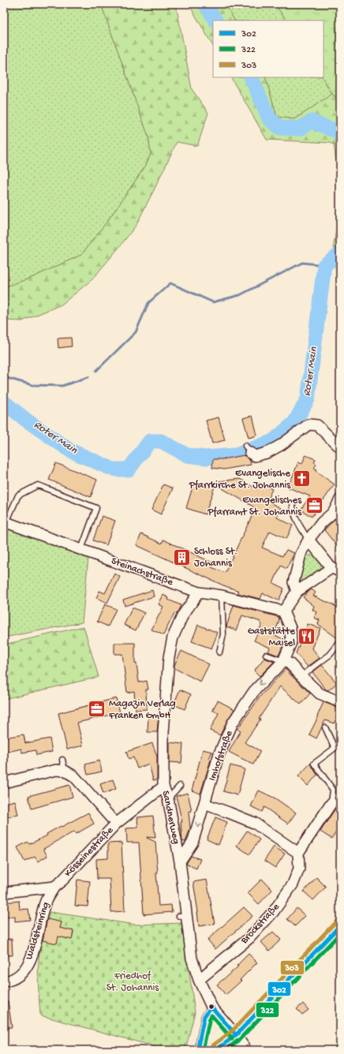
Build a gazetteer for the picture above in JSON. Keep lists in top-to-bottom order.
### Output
{
  "streets": {
    "street": [
      "Steinachstraße",
      "Imhofstraße",
      "Sandnerweg",
      "Kösseinestraße",
      "Brockstraße",
      "Waldsteinring"
    ]
  },
  "crossings": [
    ["Steinachstraße", "Sandnerweg"],
    ["Imhofstraße", "Sandnerweg"],
    ["Sandnerweg", "Kösseinestraße"],
    ["Sandnerweg", "Brockstraße"],
    ["Kösseinestraße", "Waldsteinring"]
  ],
  "one_way": ["Imhofstraße"],
  "water": ["Roter Main"],
  "parks": ["Friedhof St. Johannis"],
  "places": {
    "church": ["Evangelische Pfarrkirche St. Johannis"],
    "office": ["Evangelisches Pfarramt St. Johannis", "Magazin Verlag Franken GmbH"],
    "building": ["Schloss St. Johannis"],
    "restaurant": ["Gaststätte Maisel"]
  },
  "lines": ["transit line 303", "transit line 302", "transit line 322"],
  "legend": ["302", "322", "303"]
}
